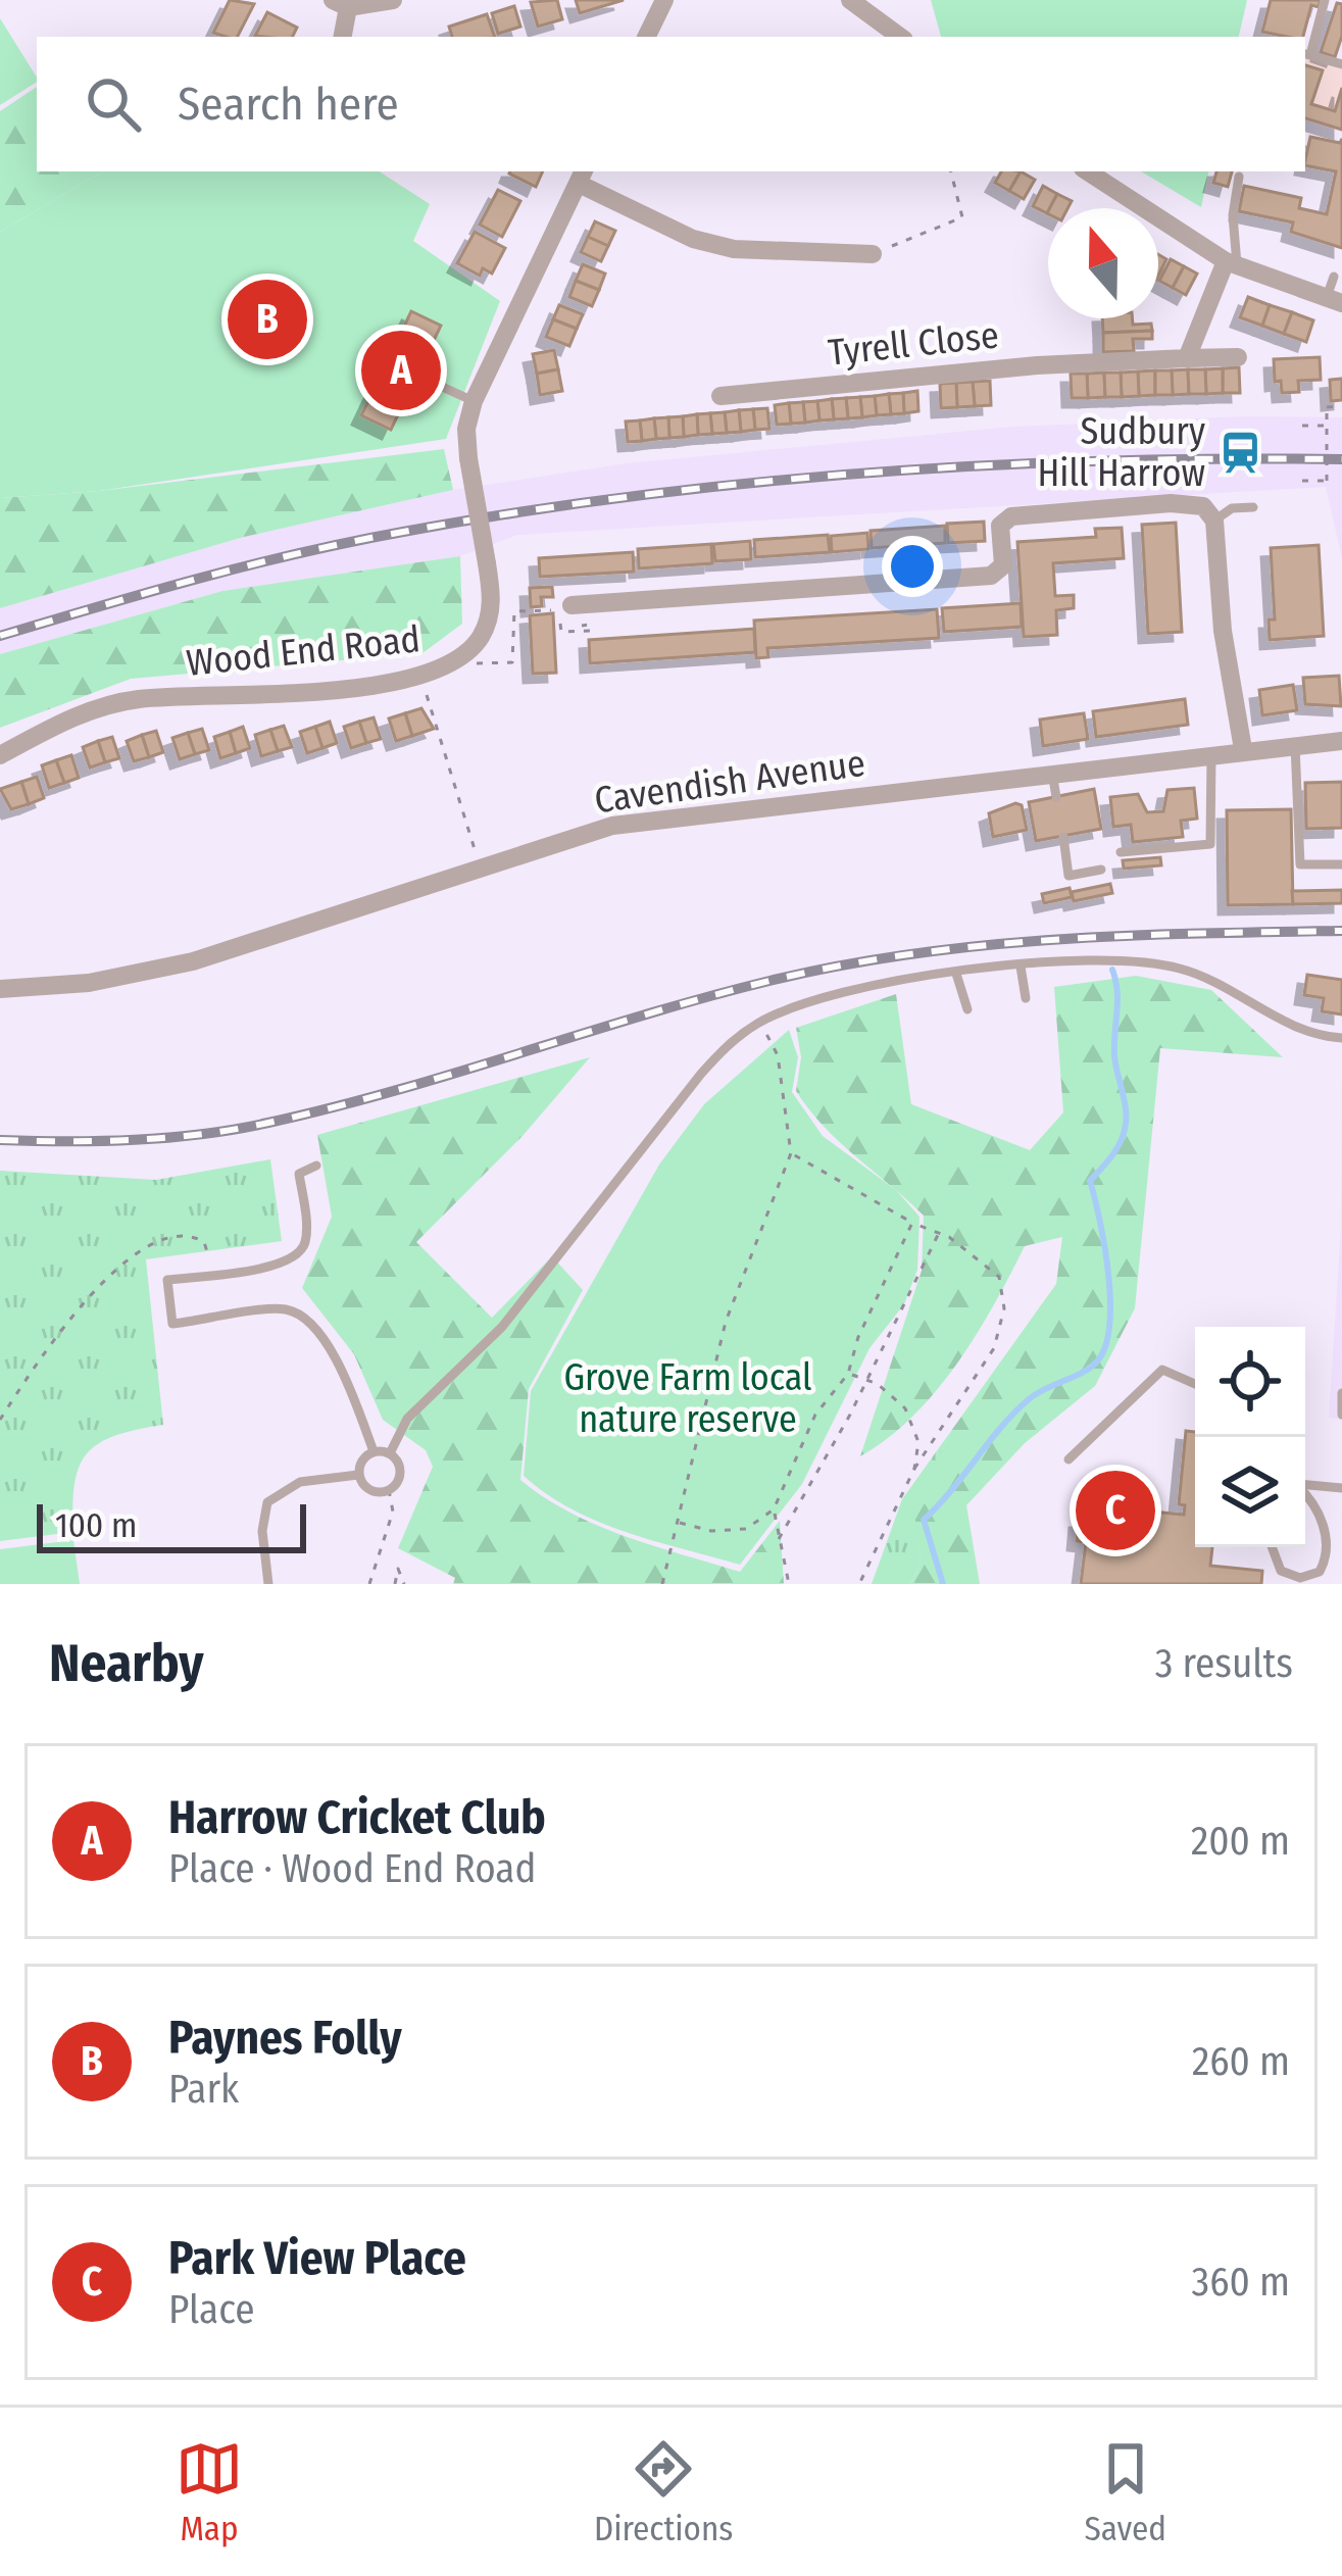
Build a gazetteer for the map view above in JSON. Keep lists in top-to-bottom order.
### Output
{
  "streets": {
    "street": ["Tyrell Close", "Wood End Road", "Cavendish Avenue"]
  },
  "parks": ["Grove Farm local nature reserve"],
  "places": {
    "station": ["Sudbury Hill Harrow"]
  },
  "scale_bar": "100 m",
  "north": "top",
  "page": {
    "search": "Search here",
    "pins": ["B", "A", "C"],
    "scale": "100 m",
    "heading": ["Nearby", "3 results"],
    "list": [
      {
        "mark": "A",
        "name": "Harrow Cricket Club",
        "note": "Place · Wood End Road",
        "value": "200 m"
      },
      {
        "mark": "B",
        "name": "Paynes Folly",
        "note": "Park",
        "value": "260 m"
      },
      {
        "mark": "C",
        "name": "Park View Place",
        "note": "Place",
        "value": "360 m"
      }
    ],
    "nav": ["Map", "Directions", "Saved"]
  }
}
